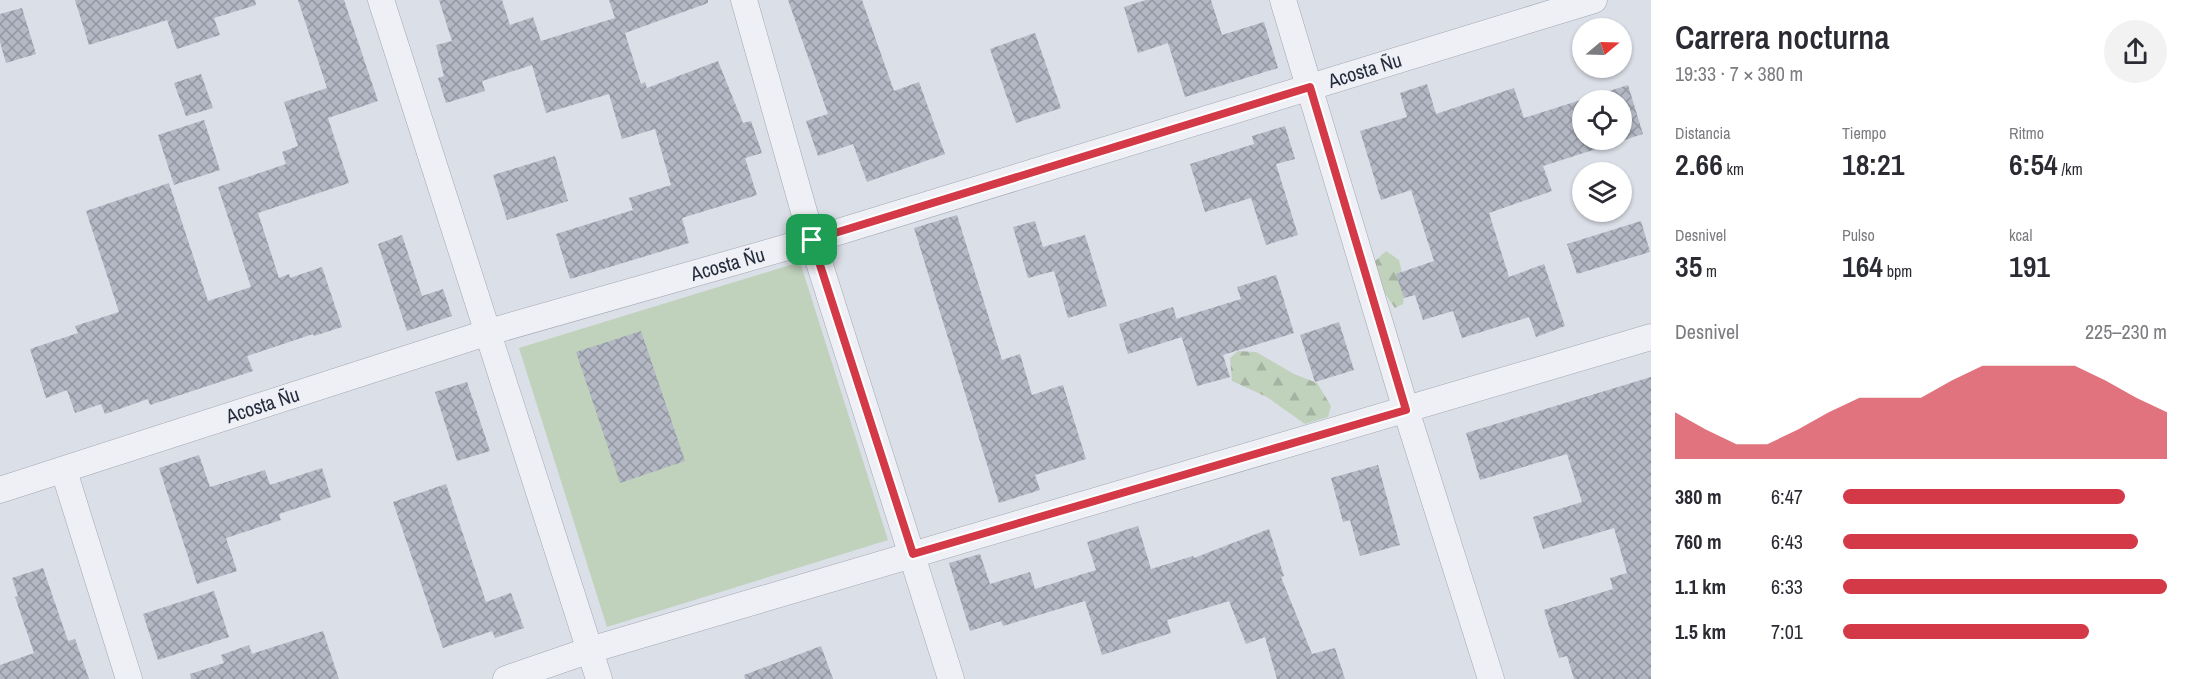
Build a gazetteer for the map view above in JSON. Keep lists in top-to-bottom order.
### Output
{
  "streets": {
    "street": ["Acosta Ñu"]
  },
  "north": "right",
  "page": {
    "heading": ["Carrera nocturna", "19:33 · 7 × 380 m"],
    "stats": [
      ["Distancia", "2.66 km"],
      ["Tiempo", "18:21"],
      ["Ritmo", "6:54 /km"],
      ["Desnivel", "35 m"],
      ["Pulso", "164 bpm"],
      ["kcal", "191"]
    ],
    "chart": ["Desnivel", "225–230 m"],
    "list": [
      {
        "name": "380 m",
        "note": "6:47"
      },
      {
        "name": "760 m",
        "note": "6:43"
      },
      {
        "name": "1.1 km",
        "note": "6:33"
      },
      {
        "name": "1.5 km",
        "note": "7:01"
      }
    ]
  }
}
